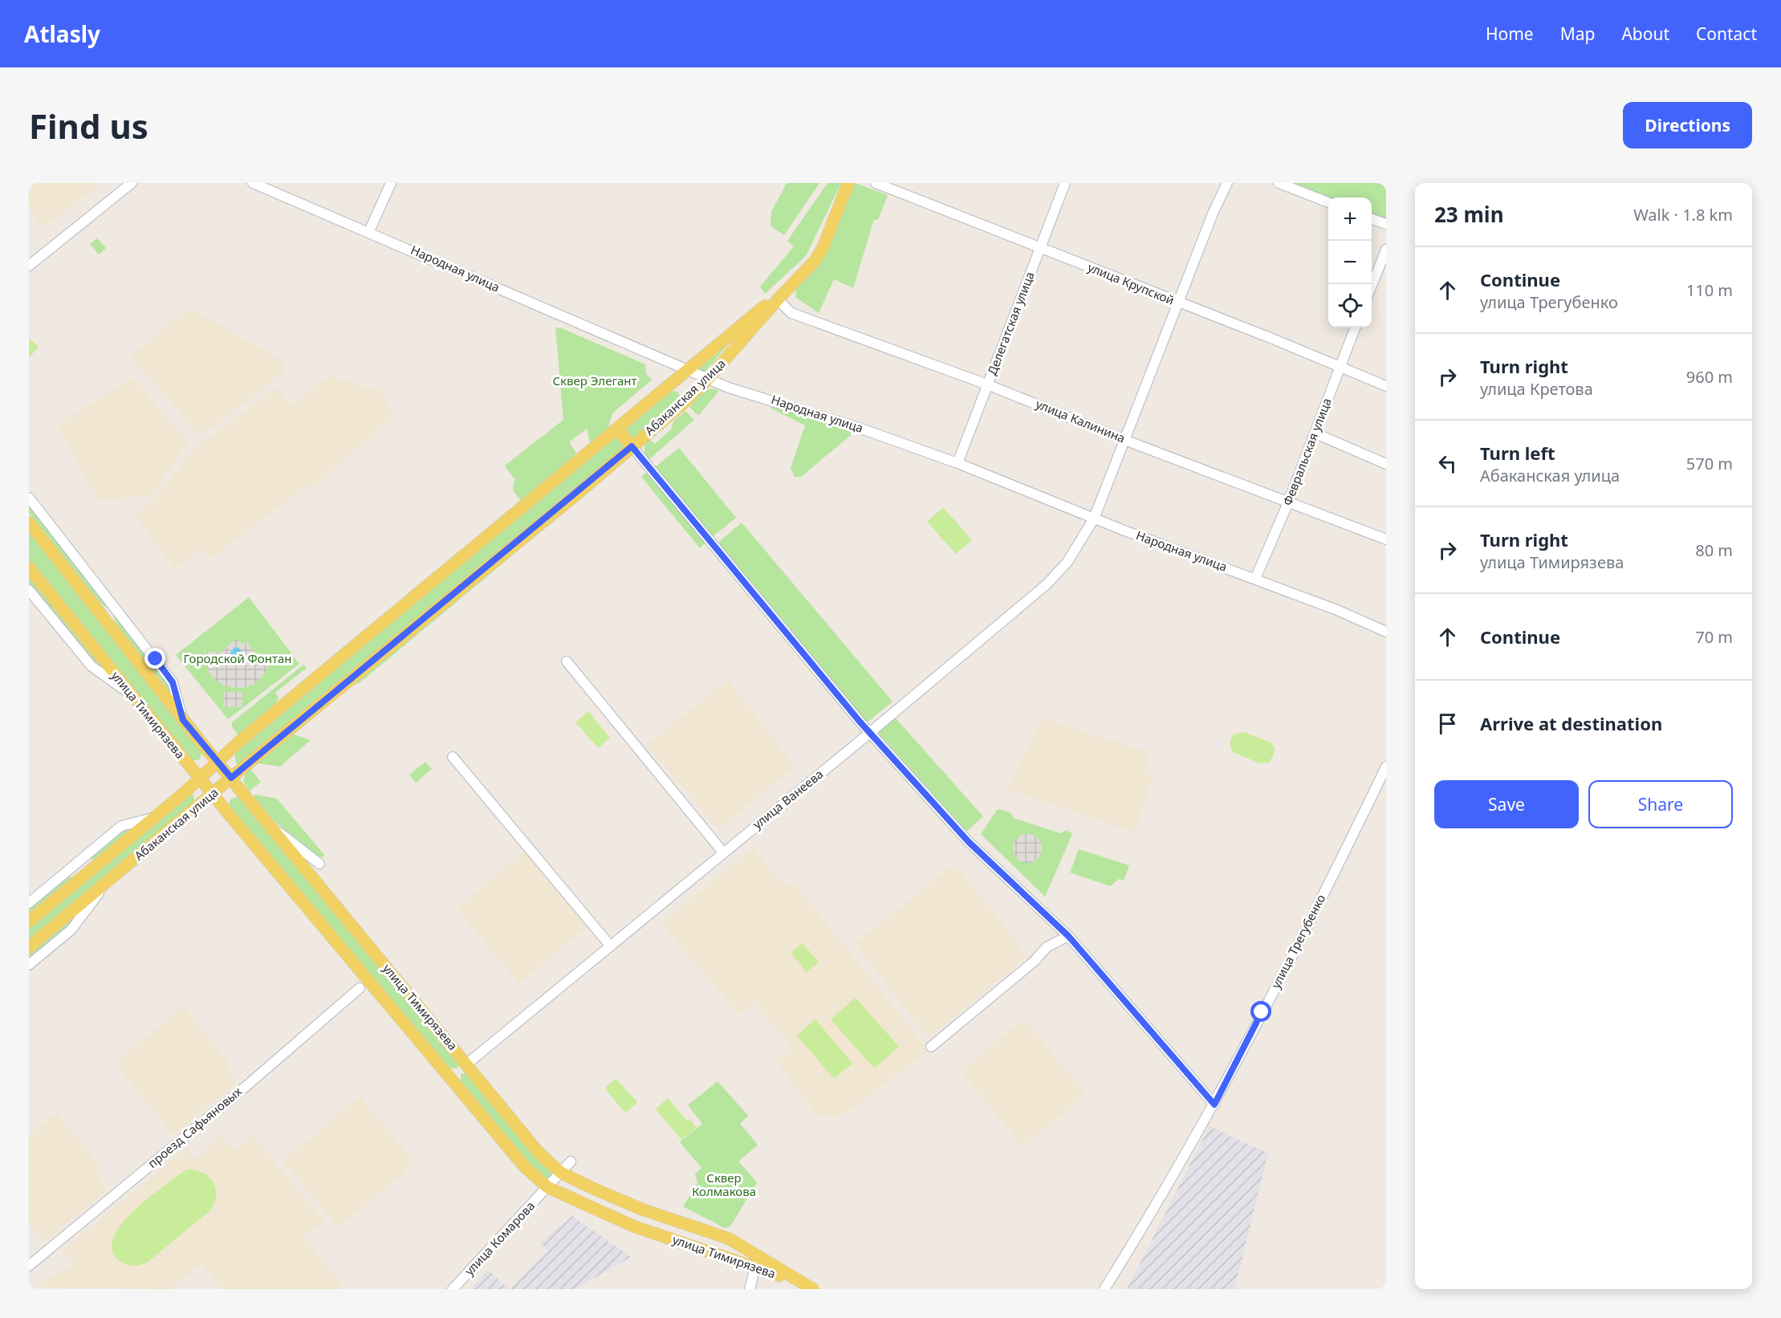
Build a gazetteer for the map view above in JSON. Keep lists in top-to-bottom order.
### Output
{
  "streets": {
    "main road": ["Абаканская улица", "улица Тимирязева"],
    "street": [
      "Народная улица",
      "улица Крупской",
      "Делегатская улица",
      "улица Калинина",
      "Февральская улица",
      "улица Ванеева",
      "улица Трегубенко",
      "проезд Сафьяновых",
      "улица Комарова"
    ]
  },
  "crossings": [
    ["Народная улица", "Делегатская улица"],
    ["Народная улица", "Абаканская улица"],
    ["Народная улица", "Февральская улица"],
    ["Народная улица", "улица Ванеева"],
    ["улица Крупской", "Делегатская улица"],
    ["улица Крупской", "Февральская улица"],
    ["улица Крупской", "улица Ванеева"],
    ["Делегатская улица", "улица Калинина"],
    ["Абаканская улица", "улица Калинина"],
    ["Абаканская улица", "улица Тимирязева"],
    ["улица Калинина", "Февральская улица"],
    ["улица Калинина", "улица Ванеева"],
    ["улица Тимирязева", "улица Ванеева"],
    ["улица Тимирязева", "улица Комарова"]
  ],
  "parks": ["Сквер Элегант", "Городской Фонтан", "Сквер Колмакова"],
  "page": {
    "header": "Atlasly",
    "nav": [
      "Home",
      "Map",
      "About",
      "Contact"
    ],
    "buttons": [
      "Directions",
      ["Save", "Share"]
    ],
    "title": "Find us",
    "heading": ["23 min", "Walk · 1.8 km"],
    "map_buttons": ["+", "−"],
    "list": [
      ["Continue", "улица Трегубенко", "110 m"],
      ["Turn right", "улица Кретова", "960 m"],
      ["Turn left", "Абаканская улица", "570 m"],
      ["Turn right", "улица Тимирязева", "80 m"],
      ["Continue", "70 m"],
      "Arrive at destination"
    ]
  }
}
